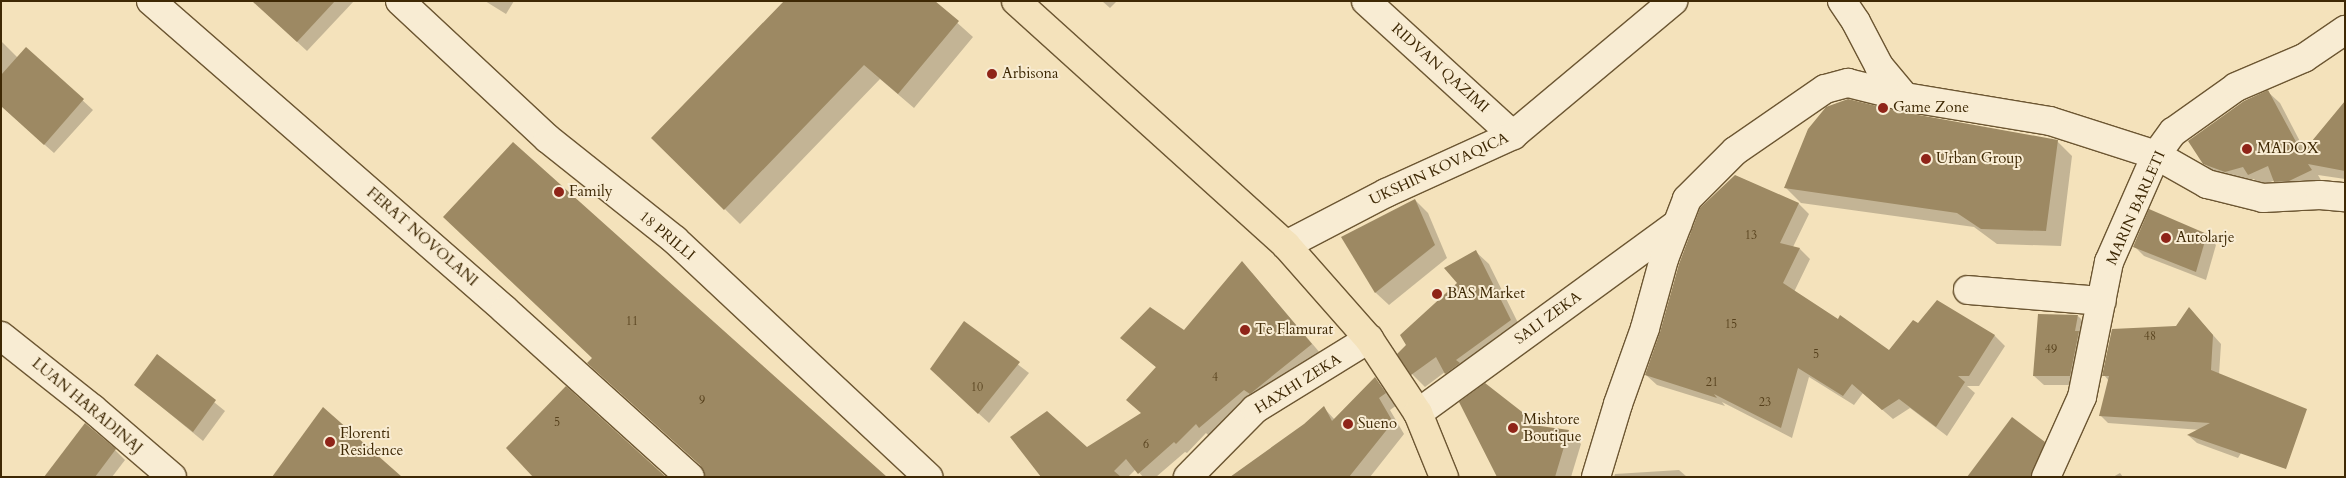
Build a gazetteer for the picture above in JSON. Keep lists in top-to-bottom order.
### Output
{
  "streets": {
    "street": [
      "RIDVAN QAZIMI",
      "UKSHIN KOVAQICA",
      "MARIN BARLETI",
      "18 PRILLI",
      "FERAT NOVOLANI",
      "SALI ZEKA",
      "HAXHI ZEKA",
      "LUAN HARADINAJ"
    ]
  },
  "crossings": [
    ["RIDVAN QAZIMI", "UKSHIN KOVAQICA"]
  ],
  "places": [
    "Arbisona",
    "Game Zone",
    "MADOX",
    "Urban Group",
    "Family",
    "Autolarje",
    "BAS Market",
    "Te Flamurat",
    "Sueno",
    "Mishtore Boutique",
    "Florenti Residence"
  ],
  "house_numbers": [
    "13",
    "11",
    "15",
    "48",
    "49",
    "5",
    "4",
    "21",
    "10",
    "9",
    "23",
    "5",
    "6"
  ]
}
